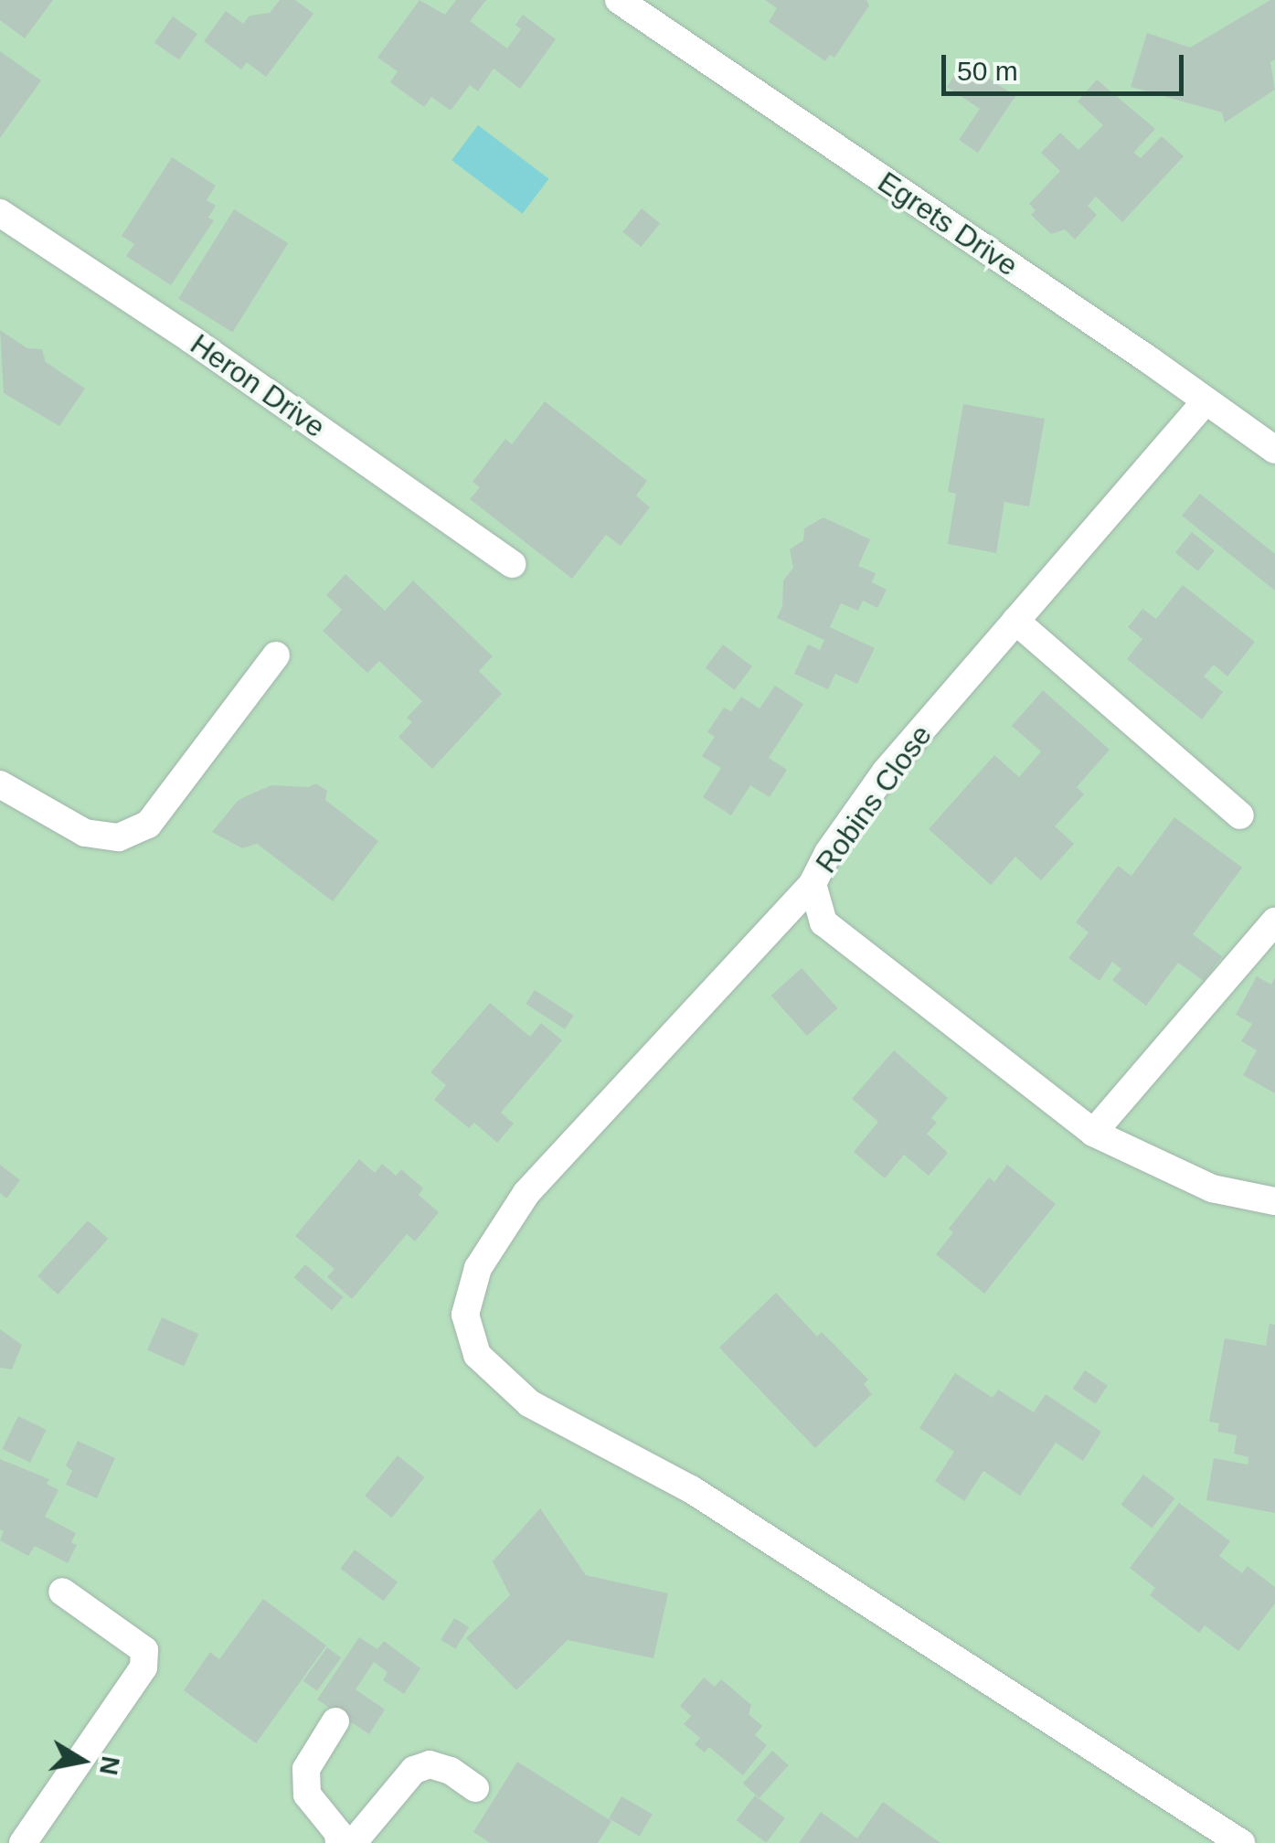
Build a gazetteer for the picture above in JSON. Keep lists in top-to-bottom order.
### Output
{
  "streets": {
    "street": ["Egrets Drive", "Heron Drive", "Robins Close"]
  },
  "crossings": [
    ["Egrets Drive", "Robins Close"]
  ],
  "scale_bar": "50 m",
  "north": "right"
}
